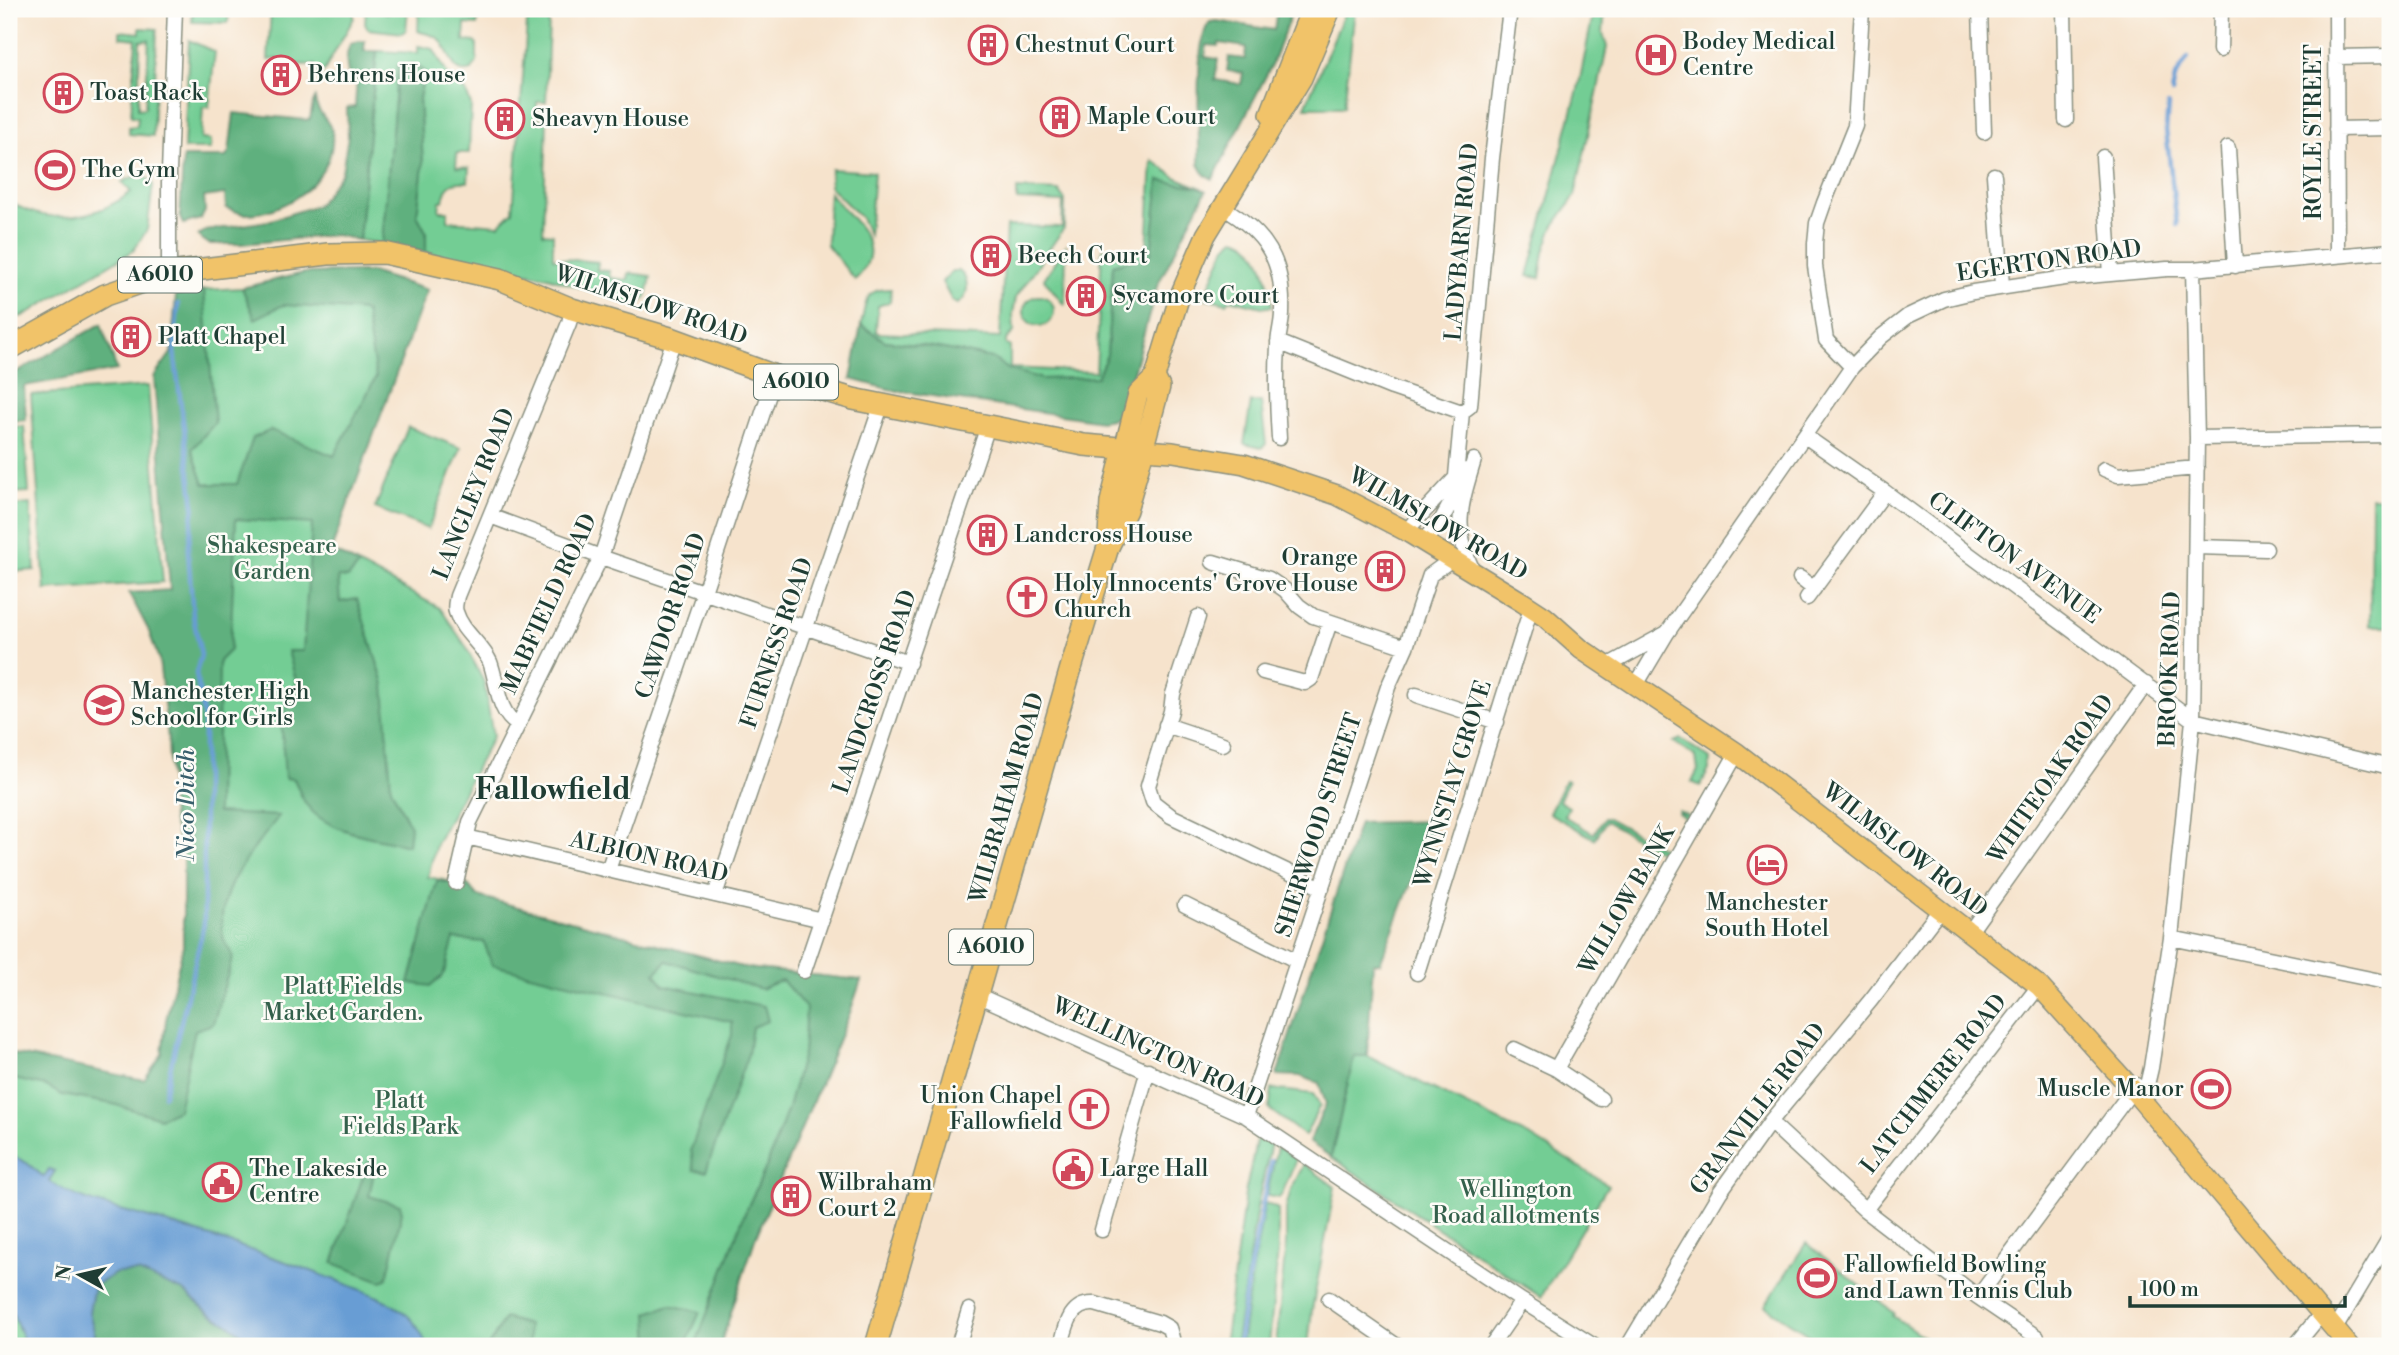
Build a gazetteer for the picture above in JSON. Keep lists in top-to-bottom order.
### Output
{
  "streets": {
    "highway": ["A6010", "WILMSLOW ROAD", "WILBRAHAM ROAD"],
    "street": [
      "ROYLE STREET",
      "LADYBARN ROAD",
      "EGERTON ROAD",
      "LANGLEY ROAD",
      "CLIFTON AVENUE",
      "MABFIELD ROAD",
      "CAWDOR ROAD",
      "FURNESS ROAD",
      "BROOK ROAD",
      "LANDCROSS ROAD",
      "WHITEOAK ROAD",
      "WYNNSTAY GROVE",
      "SHERWOOD STREET",
      "ALBION ROAD",
      "WILLOW BANK",
      "WELLINGTON ROAD",
      "LATCHMERE ROAD",
      "GRANVILLE ROAD"
    ]
  },
  "crossings": [
    ["ROYLE STREET", "EGERTON ROAD"],
    ["EGERTON ROAD", "WILMSLOW ROAD"],
    ["EGERTON ROAD", "CLIFTON AVENUE"],
    ["EGERTON ROAD", "BROOK ROAD"],
    ["WILMSLOW ROAD", "LANGLEY ROAD"],
    ["WILMSLOW ROAD", "MABFIELD ROAD"],
    ["WILMSLOW ROAD", "CAWDOR ROAD"],
    ["WILMSLOW ROAD", "FURNESS ROAD"],
    ["WILMSLOW ROAD", "BROOK ROAD"],
    ["WILMSLOW ROAD", "LANDCROSS ROAD"],
    ["WILMSLOW ROAD", "WHITEOAK ROAD"],
    ["WILMSLOW ROAD", "WYNNSTAY GROVE"],
    ["WILMSLOW ROAD", "WILBRAHAM ROAD"],
    ["WILMSLOW ROAD", "SHERWOOD STREET"],
    ["WILMSLOW ROAD", "WILLOW BANK"],
    ["WILMSLOW ROAD", "LATCHMERE ROAD"],
    ["WILMSLOW ROAD", "GRANVILLE ROAD"],
    ["LANGLEY ROAD", "MABFIELD ROAD"],
    ["CLIFTON AVENUE", "BROOK ROAD"],
    ["CLIFTON AVENUE", "WHITEOAK ROAD"],
    ["MABFIELD ROAD", "ALBION ROAD"],
    ["CAWDOR ROAD", "ALBION ROAD"],
    ["FURNESS ROAD", "ALBION ROAD"],
    ["LANDCROSS ROAD", "ALBION ROAD"],
    ["WILBRAHAM ROAD", "WELLINGTON ROAD"],
    ["SHERWOOD STREET", "WELLINGTON ROAD"]
  ],
  "districts": ["Fallowfield"],
  "water": ["Nico Ditch"],
  "parks": [
    "Shakespeare Garden",
    "Platt Fields Market Garden.",
    "Platt Fields Park",
    "Wellington Road allotments"
  ],
  "places": {
    "building": [
      "Chestnut Court",
      "Behrens House",
      "Toast Rack",
      "Maple Court",
      "Sheavyn House",
      "Beech Court",
      "Sycamore Court",
      "Platt Chapel",
      "Landcross House",
      "Orange Grove House",
      "Wilbraham Court 2"
    ],
    "hospital": ["Bodey Medical Centre"],
    "sports": ["The Gym", "Muscle Manor", "Fallowfield Bowling and Lawn Tennis Club"],
    "church": ["Holy Innocents' Church", "Union Chapel Fallowfield"],
    "school or university": ["Manchester High School for Girls"],
    "hotel": ["Manchester South Hotel"],
    "public building": ["Large Hall", "The Lakeside Centre"]
  },
  "scale_bar": "100 m",
  "north": "left"
}
